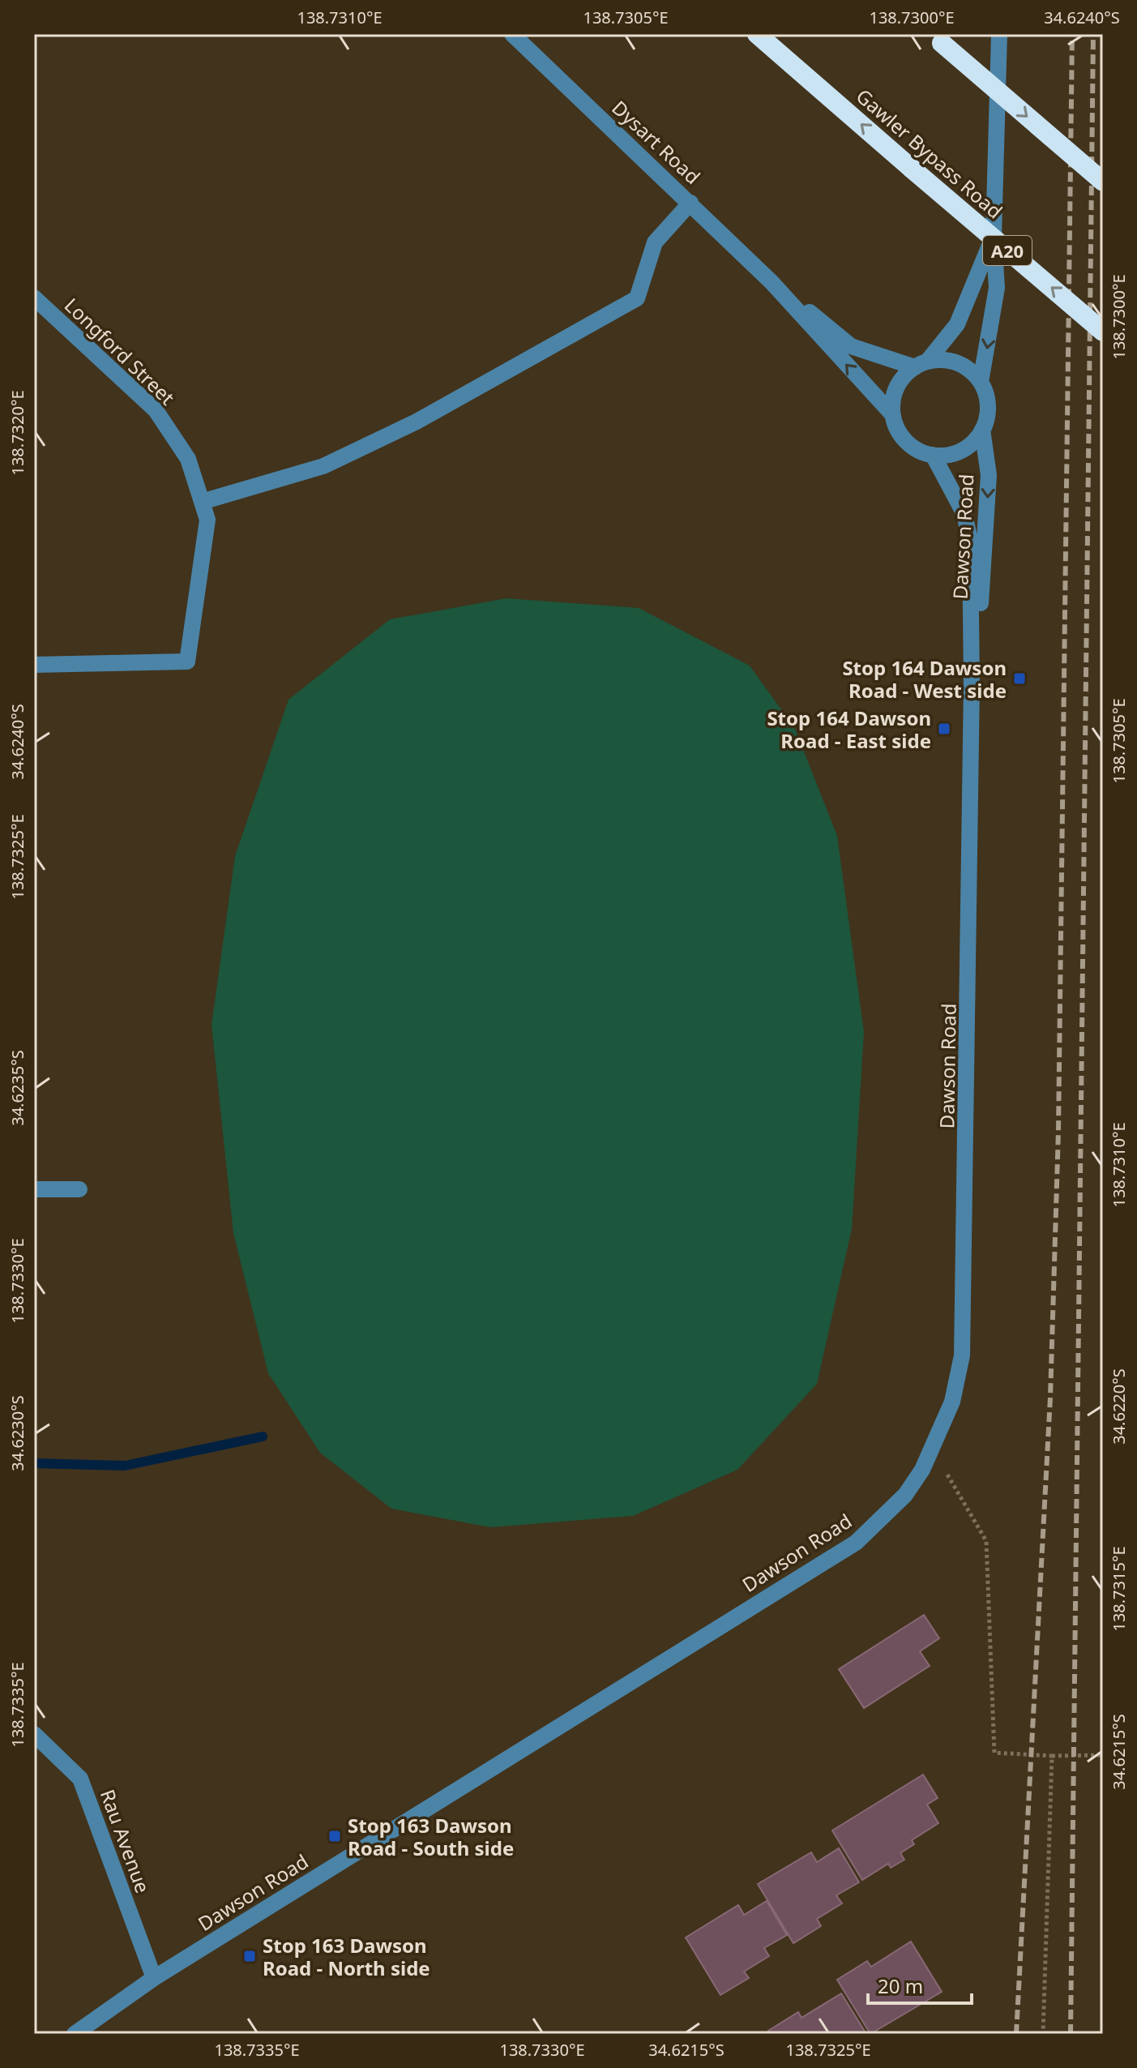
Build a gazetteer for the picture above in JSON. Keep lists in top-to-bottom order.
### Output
{
  "streets": {
    "highway": ["Gawler Bypass Road", "A20"],
    "street": [
      "Dysart Road",
      "Longford Street",
      "Dawson Road",
      "Rau Avenue"
    ]
  },
  "crossings": [
    ["Dysart Road", "Dawson Road"],
    ["Dawson Road", "Rau Avenue"]
  ],
  "places": {
    "transit": [
      "Stop 164 Dawson Road - West side",
      "Stop 164 Dawson Road - East side",
      "Stop 163 Dawson Road - South side",
      "Stop 163 Dawson Road - North side"
    ]
  },
  "scale_bar": "20 m",
  "coordinates": [
    "138.7310°E",
    "138.7305°E",
    "138.7300°E",
    "34.6240°S",
    "138.7320°E",
    "138.7325°E",
    "34.6235°S",
    "138.7330°E",
    "34.6220°S",
    "34.6230°S",
    "138.7315°E",
    "138.7335°E",
    "34.6215°S"
  ]
}
